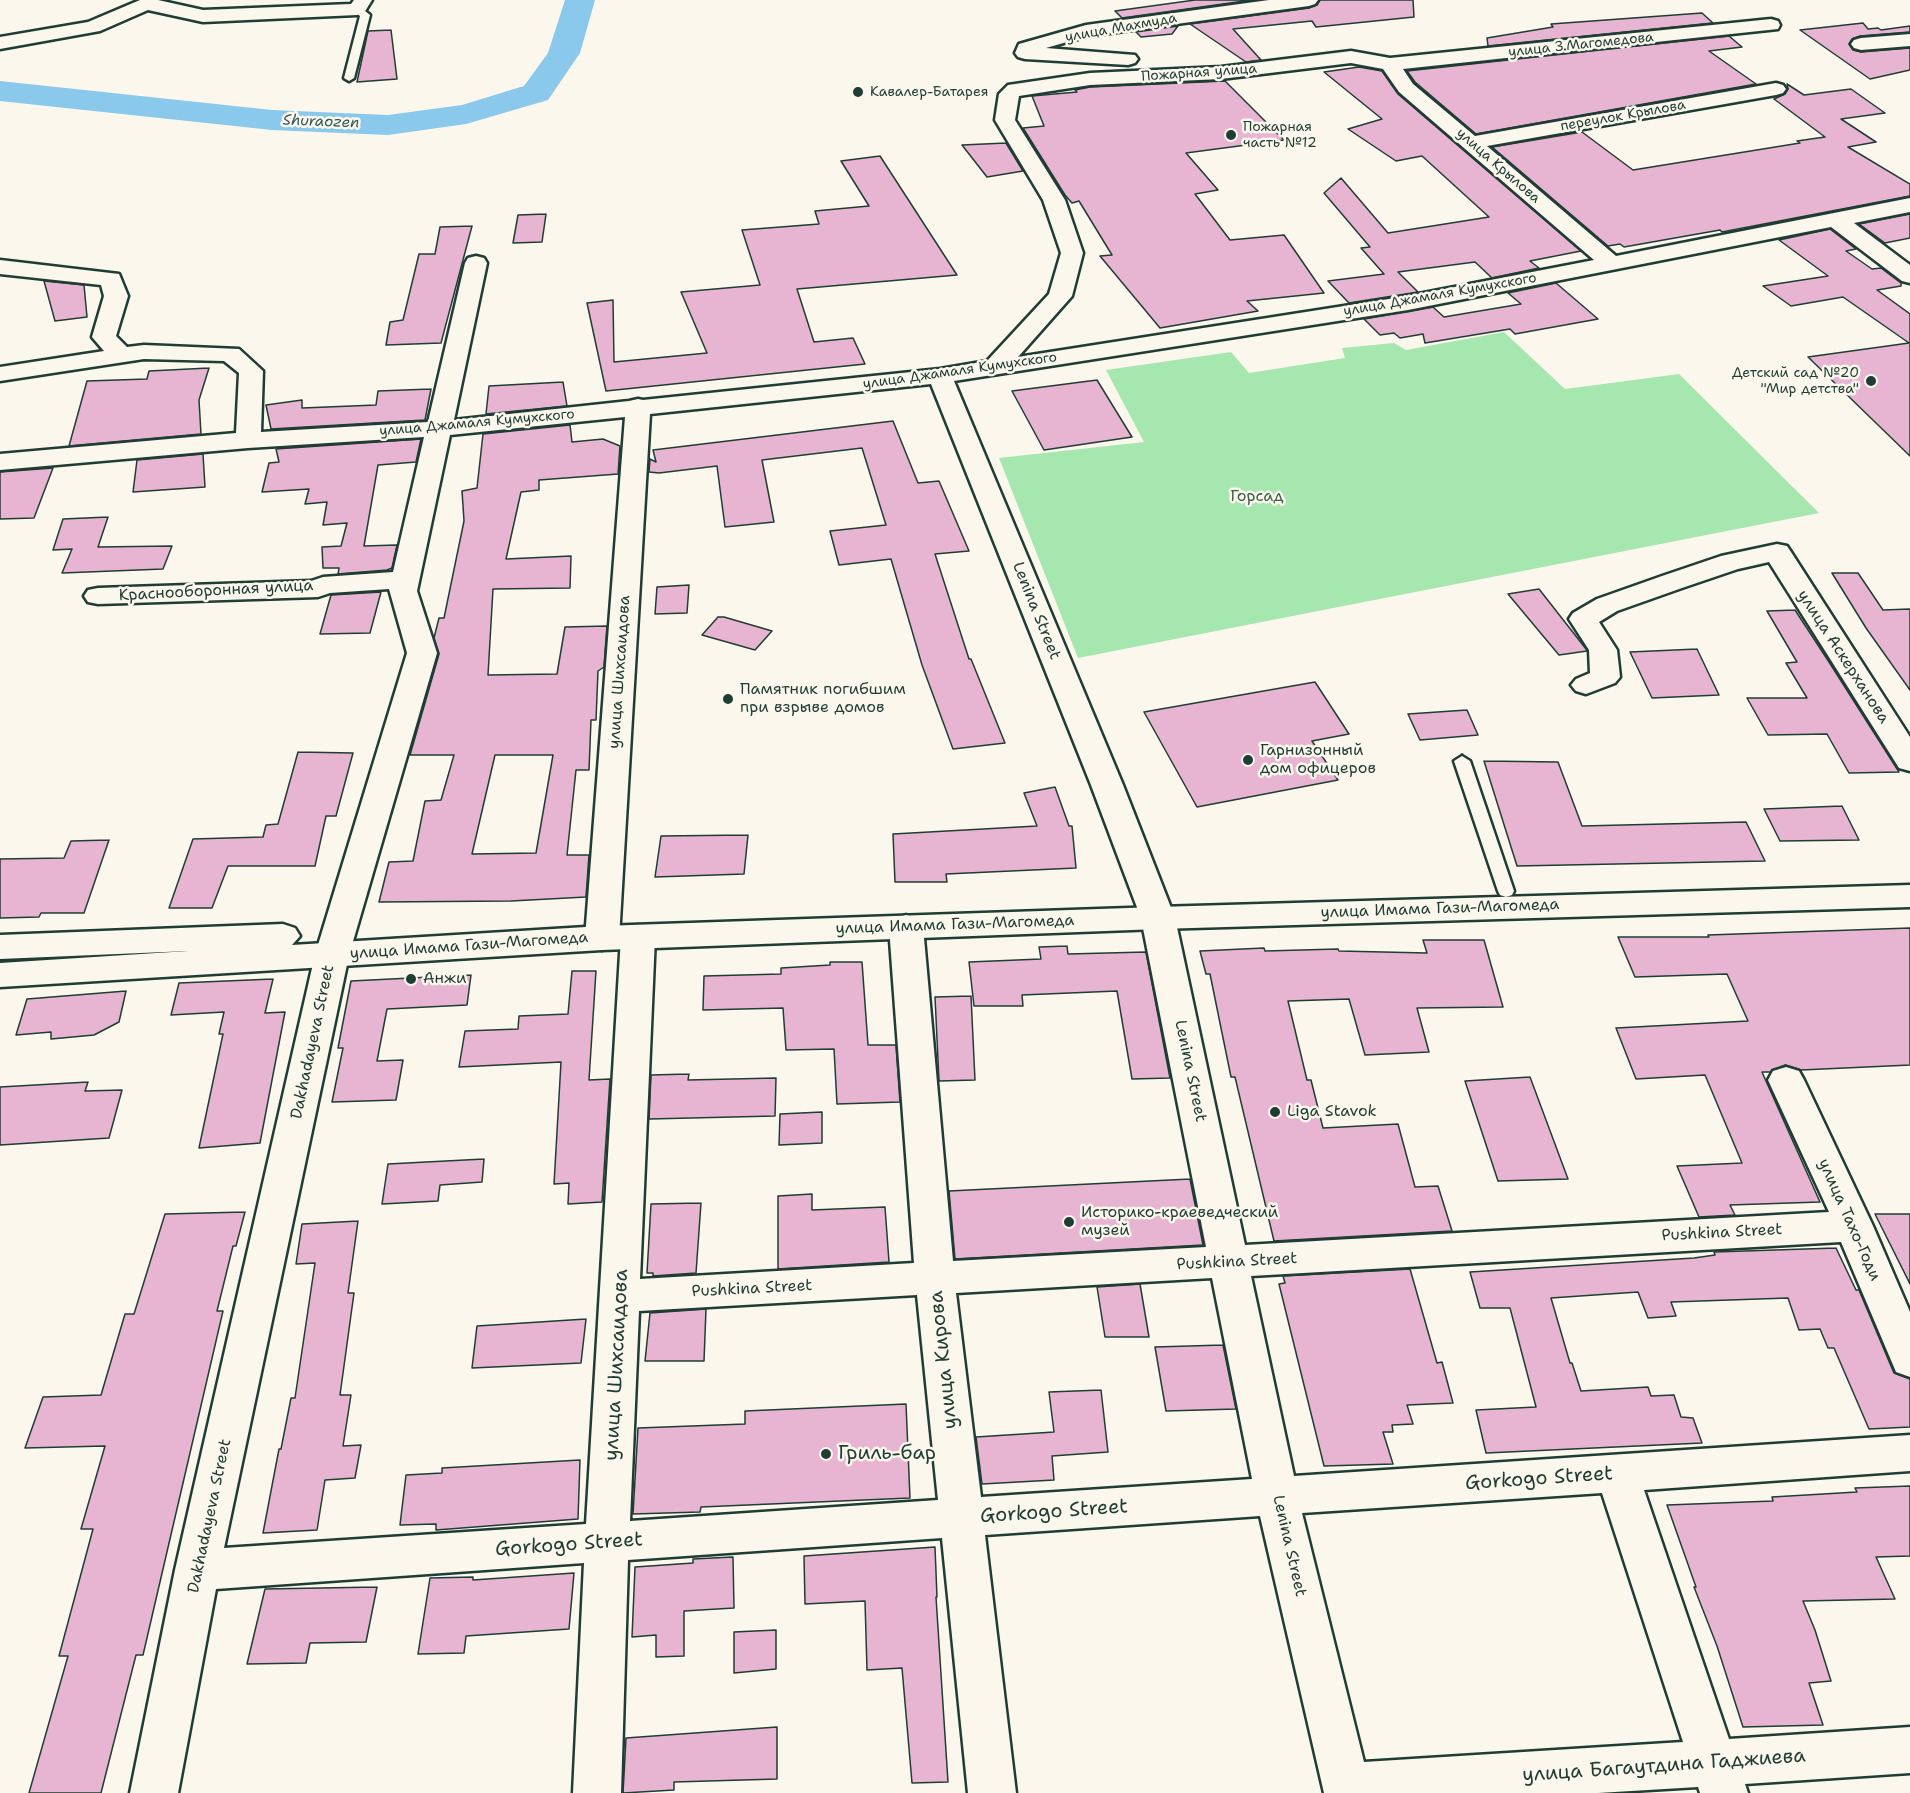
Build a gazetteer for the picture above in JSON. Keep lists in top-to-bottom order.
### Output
{
  "streets": {
    "street": [
      "улица Махмуда",
      "улица З.Магомедова",
      "Пожарная улица",
      "переулок Крылова",
      "улица Крылова",
      "улица Джамаля Кумухского",
      "Краснооборонная улица",
      "Lenina Street",
      "улица Аскерханова",
      "улица Шихсаидова",
      "улица Имама Гази-Магомеда",
      "Dakhadayeva Street",
      "улица Тахо-Годи",
      "Pushkina Street",
      "улица Кирова",
      "Gorkogo Street",
      "улица Багаутдина Гаджиева"
    ]
  },
  "crossings": [
    ["улица Махмуда", "Пожарная улица"],
    ["улица З.Магомедова", "Пожарная улица"],
    ["улица З.Магомедова", "улица Крылова"],
    ["Пожарная улица", "улица Крылова"],
    ["Пожарная улица", "улица Джамаля Кумухского"],
    ["переулок Крылова", "улица Крылова"],
    ["улица Крылова", "улица Джамаля Кумухского"],
    ["улица Джамаля Кумухского", "Lenina Street"],
    ["улица Джамаля Кумухского", "улица Шихсаидова"],
    ["улица Джамаля Кумухского", "Dakhadayeva Street"],
    ["Краснооборонная улица", "Dakhadayeva Street"],
    ["Lenina Street", "улица Имама Гази-Магомеда"],
    ["Lenina Street", "Pushkina Street"],
    ["Lenina Street", "Gorkogo Street"],
    ["Lenina Street", "улица Багаутдина Гаджиева"],
    ["улица Шихсаидова", "улица Имама Гази-Магомеда"],
    ["улица Шихсаидова", "Pushkina Street"],
    ["улица Шихсаидова", "Gorkogo Street"],
    ["улица Имама Гази-Магомеда", "Dakhadayeva Street"],
    ["улица Имама Гази-Магомеда", "улица Кирова"],
    ["Dakhadayeva Street", "Gorkogo Street"],
    ["улица Тахо-Годи", "Pushkina Street"],
    ["Pushkina Street", "улица Кирова"],
    ["улица Кирова", "Gorkogo Street"]
  ],
  "water": ["Shuraozen"],
  "parks": ["Горсад"],
  "places": [
    "Кавалер-Батарея",
    "Пожарная часть №12",
    "Детский сад №20 \"Мир детства\"",
    "Памятник погибшим при взрыве домов",
    "Гарнизонный дом офицеров",
    "Анжи",
    "Liga Stavok",
    "Историко-краеведческий музей",
    "Гриль-бар"
  ]
}
